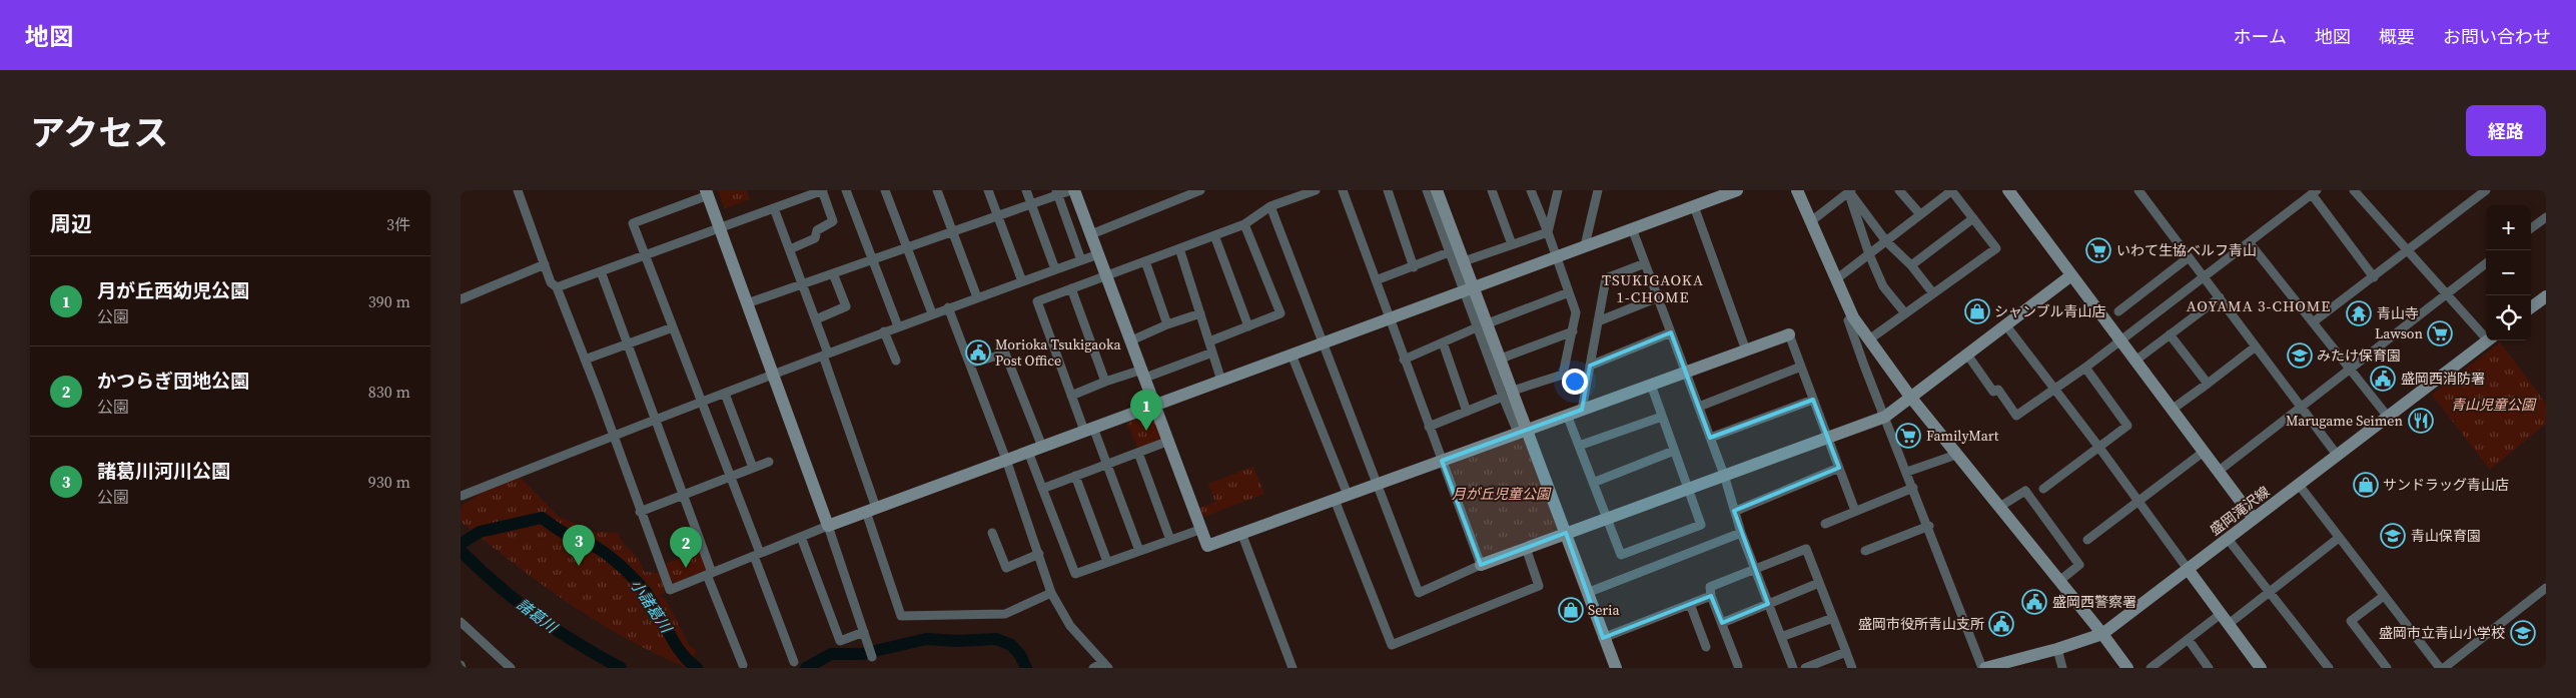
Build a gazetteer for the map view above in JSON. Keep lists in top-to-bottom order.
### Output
{
  "streets": {
    "street": ["盛岡滝沢線"]
  },
  "districts": ["TSUKIGAOKA 1-CHOME", "AOYAMA 3-CHOME"],
  "water": ["小諸葛川", "諸葛川"],
  "parks": ["青山児童公園", "月が丘児童公園"],
  "places": {
    "supermarket": ["いわて生協ベルフ青山", "Lawson", "FamilyMart"],
    "shop": ["シャンブル青山店", "サンドラッグ青山店", "Seria"],
    "temple": ["青山寺"],
    "public building": [
      "Morioka Tsukigaoka Post Office",
      "盛岡西消防署",
      "盛岡西警察署",
      "盛岡市役所青山支所"
    ],
    "school or university": ["みたけ保育園", "青山保育園", "盛岡市立青山小学校"],
    "restaurant": ["Marugame Seimen"]
  },
  "page": {
    "header": "地図",
    "nav": [
      "ホーム",
      "地図",
      "概要",
      "お問い合わせ"
    ],
    "title": "アクセス",
    "buttons": "経路",
    "heading": ["周辺", "3件"],
    "map_buttons": ["+", "−"],
    "list": [
      {
        "mark": "1",
        "name": "月が丘西幼児公園",
        "note": "公園",
        "value": "390 m"
      },
      {
        "mark": "2",
        "name": "かつらぎ団地公園",
        "note": "公園",
        "value": "830 m"
      },
      {
        "mark": "3",
        "name": "諸葛川河川公園",
        "note": "公園",
        "value": "930 m"
      }
    ],
    "pins": ["1", "3", "2"]
  }
}
